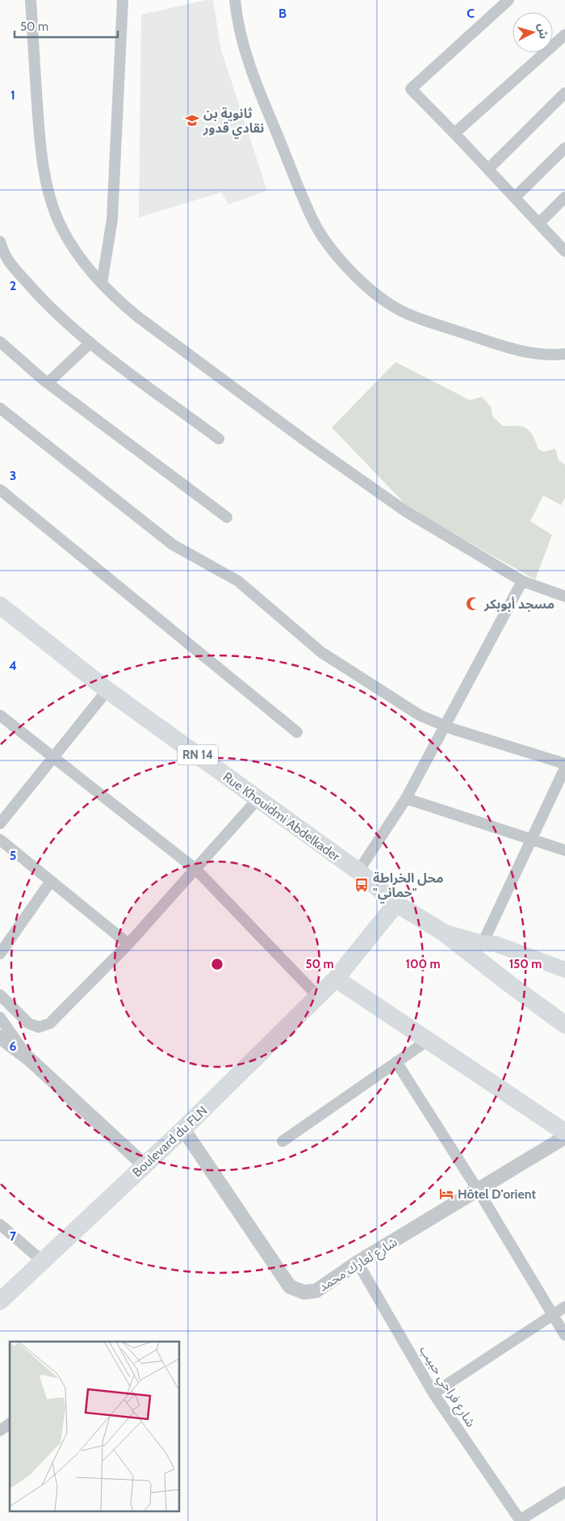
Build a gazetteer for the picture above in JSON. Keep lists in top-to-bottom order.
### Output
{
  "streets": {
    "main road": ["RN 14", "Rue Khouidmi Abdelkader", "Boulevard du FLN"],
    "street": ["شارع لعارك محمد", "شارع فراحي حبيب"]
  },
  "crossings": [
    ["Rue Khouidmi Abdelkader", "Boulevard du FLN"],
    ["Boulevard du FLN", "شارع لعارك محمد"],
    ["شارع لعارك محمد", "شارع فراحي حبيب"]
  ],
  "places": {
    "school or university": ["ثانوية بن نقادي قدور"],
    "mosque": ["مسجد أبوبكر"],
    "bus stop": ["محل الخراطة \"حماني\""],
    "hotel": ["Hôtel D'orient"]
  },
  "scale_bar": "50 m",
  "north": "right",
  "grid": {
    "columns": ["B", "C"],
    "rows": [
      "1",
      "2",
      "3",
      "4",
      "5",
      "6",
      "7"
    ]
  },
  "rings": ["50 m", "100 m", "150 m"]
}
